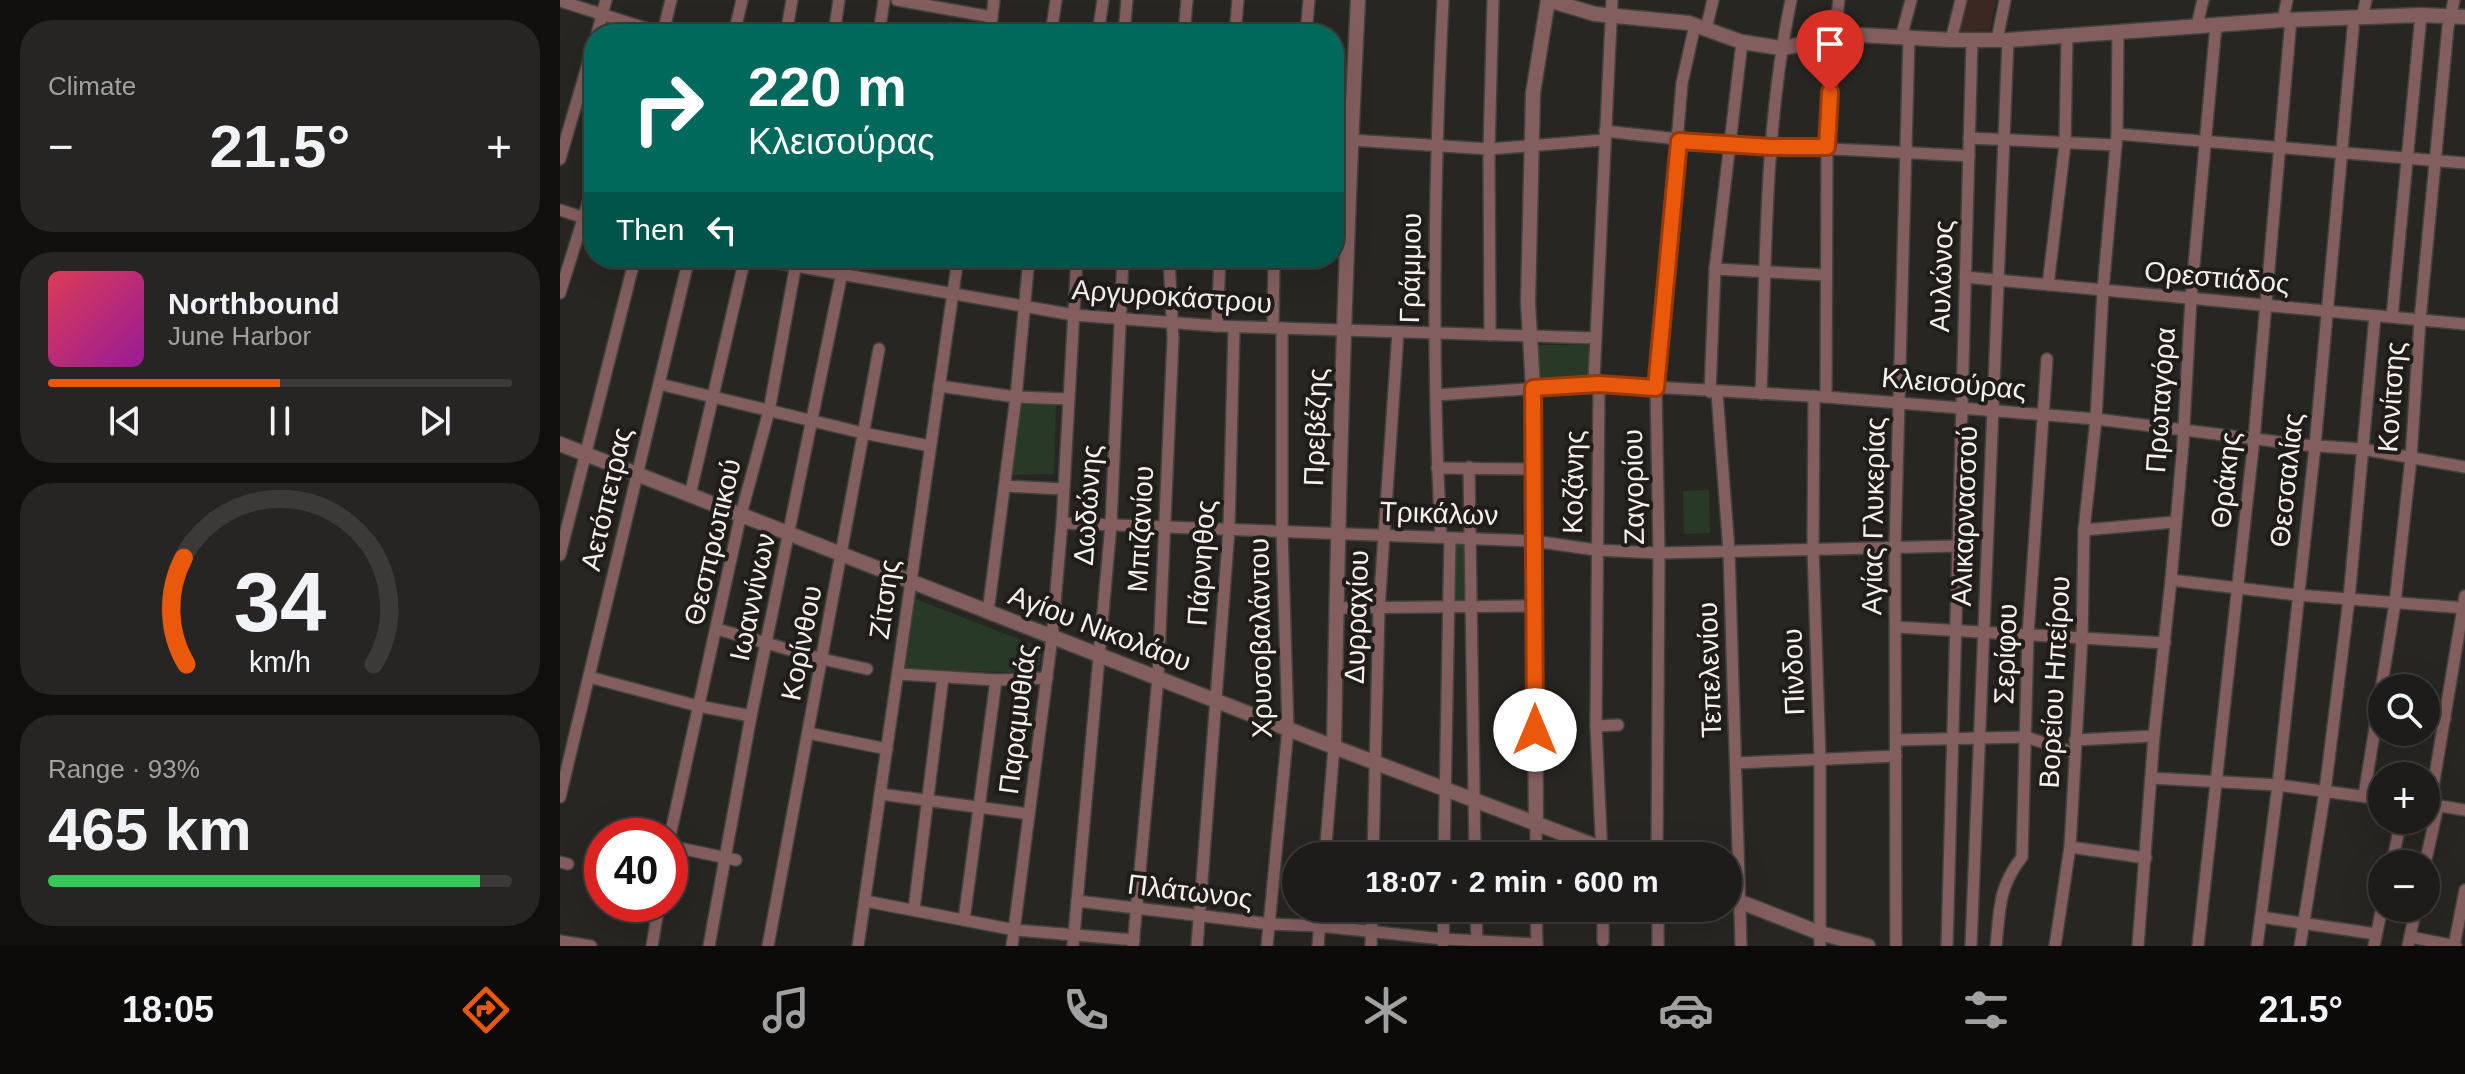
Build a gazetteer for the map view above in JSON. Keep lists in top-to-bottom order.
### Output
{
  "streets": {
    "street": [
      "Γράμμου",
      "Αυλώνος",
      "Ορεστιάδος",
      "Αργυροκάστρου",
      "Κλεισούρας",
      "Κονίτσης",
      "Πρωταγόρα",
      "Πρεβέζης",
      "Θράκης",
      "Θεσσαλίας",
      "Κοζάνης",
      "Ζαγορίου",
      "Αετόπετρας",
      "Δωδώνης",
      "Τρικάλων",
      "Αγίας Γλυκερίας",
      "Αλικαρνασσού",
      "Μπιζανίου",
      "Θεσπρωτικού",
      "Πάρνηθος",
      "Ιωαννίνων",
      "Ζίτσης",
      "Δυρραχίου",
      "Αγίου Νικολάου",
      "Χρυσοβαλάντου",
      "Κορίνθου",
      "Σερίφου",
      "Τεπελενίου",
      "Πίνδου",
      "Βορείου Ηπείρου",
      "Παραμυθιάς",
      "Πλάτωνος"
    ]
  },
  "crossings": [
    ["Γράμμου", "Αργυροκάστρου"],
    ["Γράμμου", "Κλεισούρας"],
    ["Γράμμου", "Τρικάλων"],
    ["Γράμμου", "Αγίου Νικολάου"],
    ["Αυλώνος", "Ορεστιάδος"],
    ["Αυλώνος", "Κλεισούρας"],
    ["Αυλώνος", "Τρικάλων"],
    ["Ορεστιάδος", "Κονίτσης"],
    ["Ορεστιάδος", "Πρωταγόρα"],
    ["Ορεστιάδος", "Θράκης"],
    ["Ορεστιάδος", "Θεσσαλίας"],
    ["Ορεστιάδος", "Αλικαρνασσού"],
    ["Ορεστιάδος", "Βορείου Ηπείρου"],
    ["Αργυροκάστρου", "Πρεβέζης"],
    ["Αργυροκάστρου", "Κοζάνης"],
    ["Αργυροκάστρου", "Δωδώνης"],
    ["Αργυροκάστρου", "Μπιζανίου"],
    ["Αργυροκάστρου", "Πάρνηθος"],
    ["Αργυροκάστρου", "Ιωαννίνων"],
    ["Αργυροκάστρου", "Ζίτσης"],
    ["Αργυροκάστρου", "Δυρραχίου"],
    ["Αργυροκάστρου", "Χρυσοβαλάντου"],
    ["Αργυροκάστρου", "Παραμυθιάς"],
    ["Κλεισούρας", "Κονίτσης"],
    ["Κλεισούρας", "Πρωταγόρα"],
    ["Κλεισούρας", "Θράκης"],
    ["Κλεισούρας", "Θεσσαλίας"],
    ["Κλεισούρας", "Κοζάνης"],
    ["Κλεισούρας", "Ζαγορίου"],
    ["Κλεισούρας", "Αγίας Γλυκερίας"],
    ["Κλεισούρας", "Αλικαρνασσού"],
    ["Κλεισούρας", "Σερίφου"],
    ["Κλεισούρας", "Τεπελενίου"],
    ["Κλεισούρας", "Πίνδου"],
    ["Κλεισούρας", "Βορείου Ηπείρου"],
    ["Πρεβέζης", "Τρικάλων"],
    ["Πρεβέζης", "Αγίου Νικολάου"],
    ["Κοζάνης", "Τρικάλων"],
    ["Ζαγορίου", "Τρικάλων"],
    ["Αετόπετρας", "Αγίου Νικολάου"],
    ["Δωδώνης", "Τρικάλων"],
    ["Δωδώνης", "Αγίου Νικολάου"],
    ["Δωδώνης", "Πλάτωνος"],
    ["Τρικάλων", "Αγίας Γλυκερίας"],
    ["Τρικάλων", "Μπιζανίου"],
    ["Τρικάλων", "Πάρνηθος"],
    ["Τρικάλων", "Δυρραχίου"],
    ["Τρικάλων", "Χρυσοβαλάντου"],
    ["Τρικάλων", "Τεπελενίου"],
    ["Τρικάλων", "Πίνδου"],
    ["Τρικάλων", "Παραμυθιάς"],
    ["Μπιζανίου", "Αγίου Νικολάου"],
    ["Μπιζανίου", "Πλάτωνος"],
    ["Θεσπρωτικού", "Αγίου Νικολάου"],
    ["Πάρνηθος", "Αγίου Νικολάου"],
    ["Πάρνηθος", "Πλάτωνος"],
    ["Ιωαννίνων", "Αγίου Νικολάου"],
    ["Ζίτσης", "Αγίου Νικολάου"],
    ["Δυρραχίου", "Αγίου Νικολάου"],
    ["Αγίου Νικολάου", "Χρυσοβαλάντου"],
    ["Αγίου Νικολάου", "Κορίνθου"],
    ["Αγίου Νικολάου", "Παραμυθιάς"],
    ["Χρυσοβαλάντου", "Πλάτωνος"]
  ],
  "page": {
    "tile": [
      "Climate",
      ["Range · 93%", "465 km"]
    ],
    "turn": ["220 m", "Κλεισούρας"],
    "heat": ["−", "21.5°", "+"],
    "then": "Then",
    "song": ["Northbound", "June Harbor"],
    "map_buttons": ["+", "−"],
    "limit": "40",
    "trip": "18:07 · 2 min · 600 m",
    "tabs": ["18:05", "21.5°"],
    "gauge": ["34", "km/h"]
  }
}
